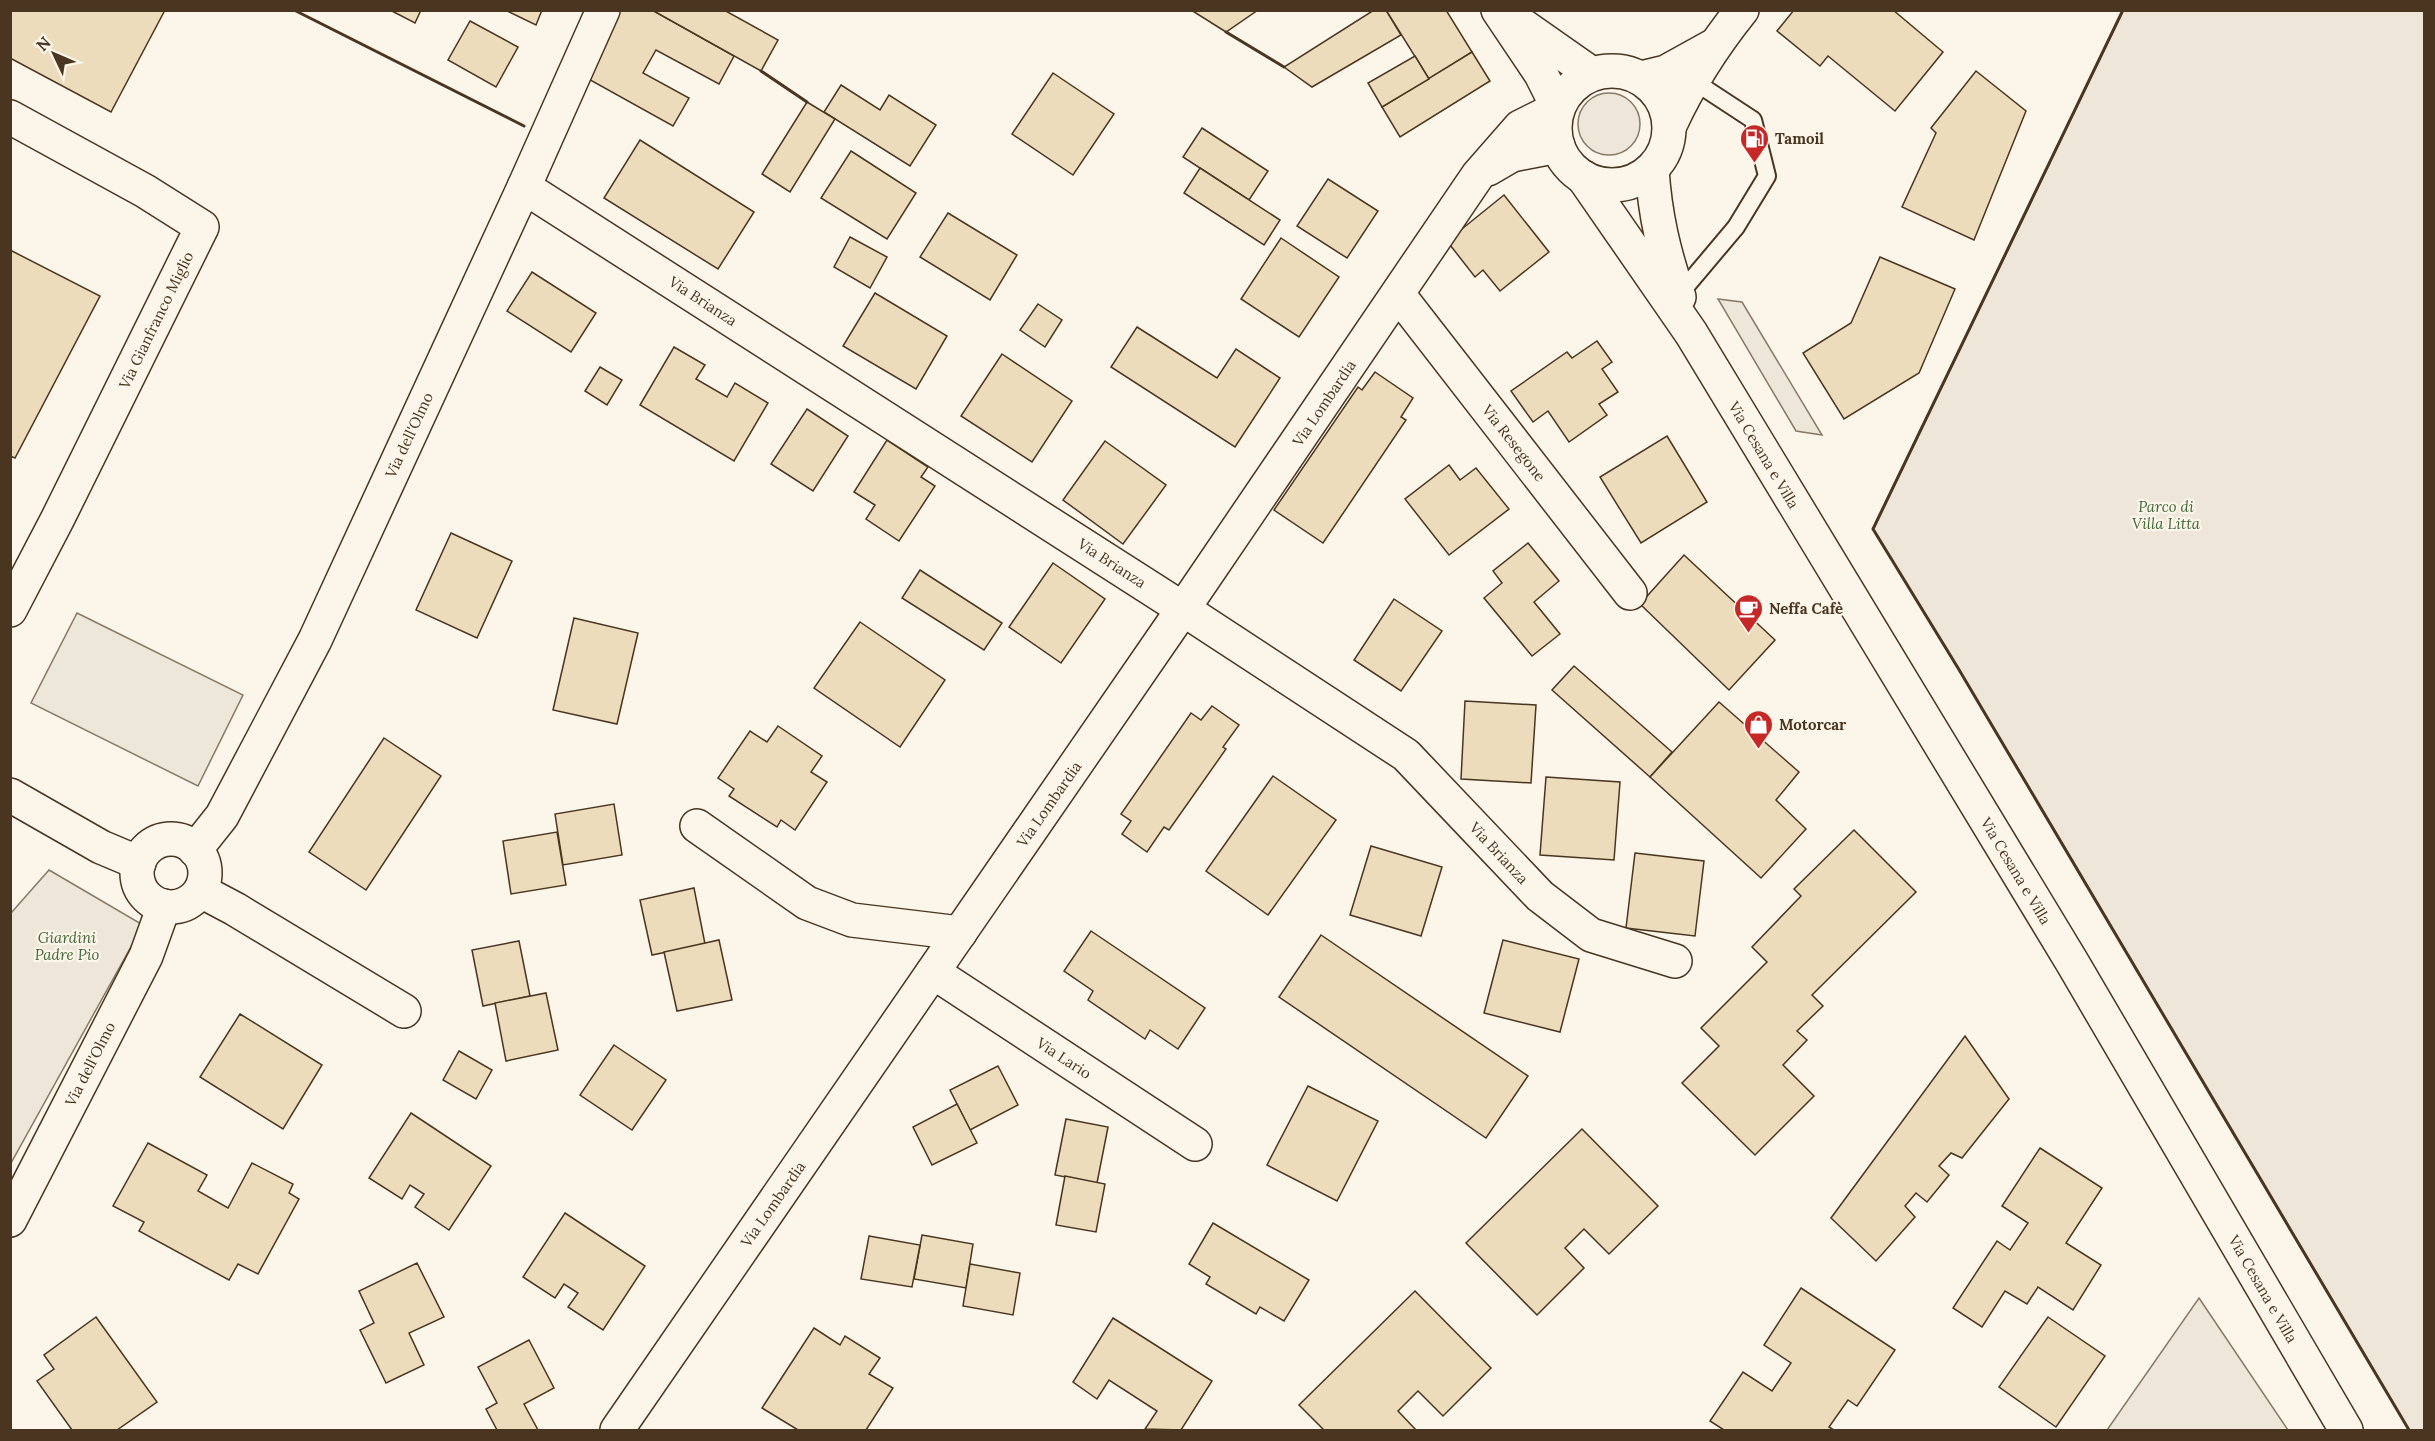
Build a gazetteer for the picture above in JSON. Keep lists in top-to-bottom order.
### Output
{
  "streets": {
    "street": [
      "Via Brianza",
      "Via Gianfranco Miglio",
      "Via Lombardia",
      "Via dell'Olmo",
      "Via Resegone",
      "Via Cesana e Villa",
      "Via Lario"
    ]
  },
  "crossings": [
    ["Via Brianza", "Via Lombardia"],
    ["Via Brianza", "Via dell'Olmo"],
    ["Via Lombardia", "Via Resegone"],
    ["Via Lombardia", "Via Cesana e Villa"],
    ["Via Lombardia", "Via Lario"]
  ],
  "parks": ["Parco di Villa Litta", "Giardini Padre Pio"],
  "places": {
    "fuel station": ["Tamoil"],
    "cafe": ["Neffa Cafè"],
    "shop": ["Motorcar"]
  },
  "north": "top left"
}
